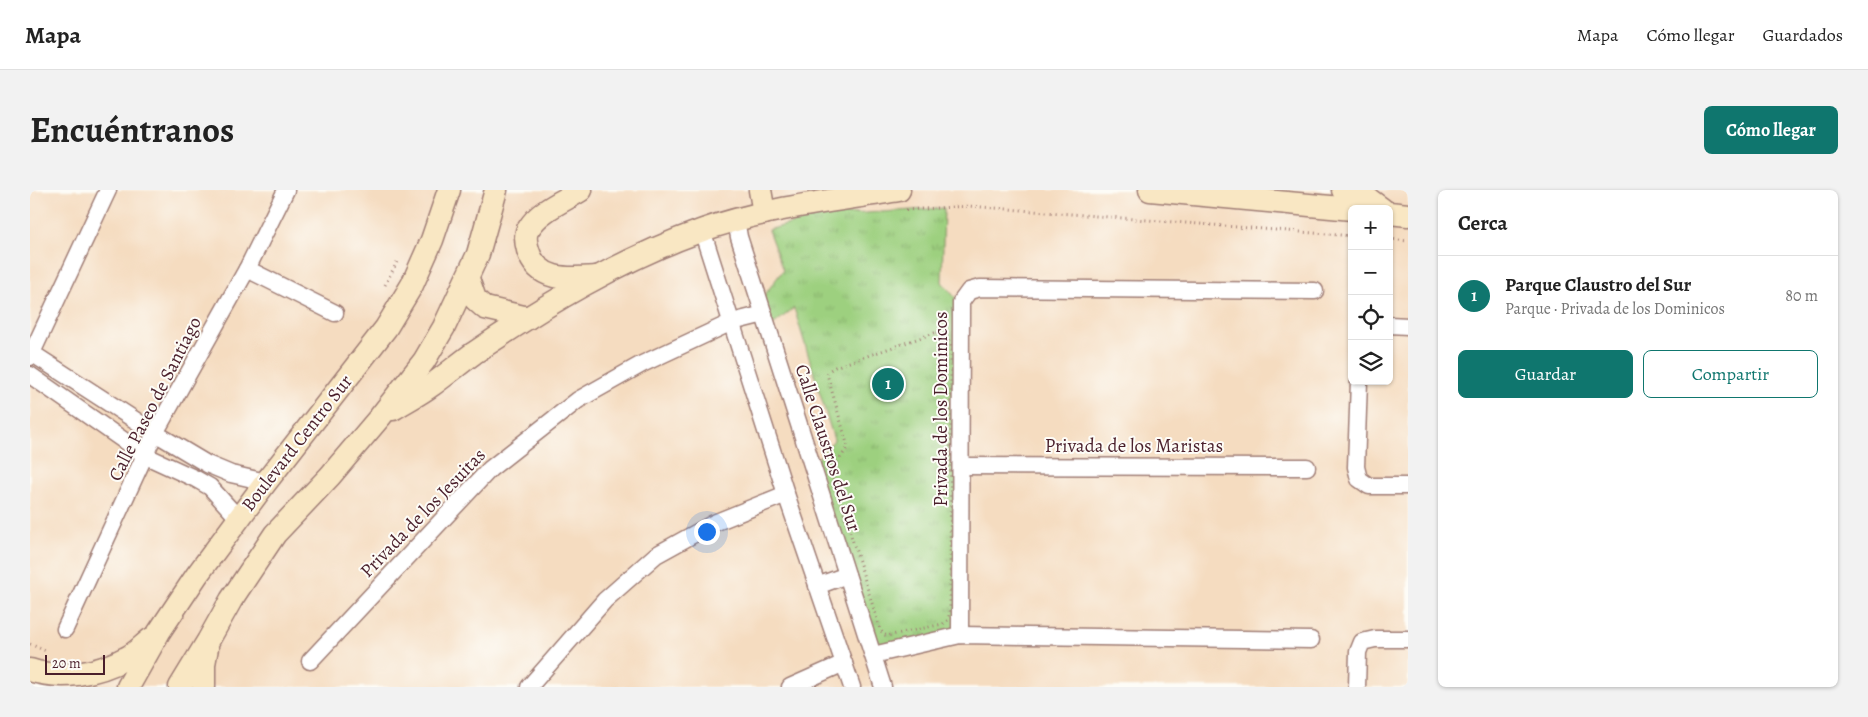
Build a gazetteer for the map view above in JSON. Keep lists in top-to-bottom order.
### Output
{
  "streets": {
    "street": [
      "Calle Paseo de Santiago",
      "Privada de los Dominicos",
      "Boulevard Centro Sur",
      "Privada de los Maristas",
      "Calle Claustros del Sur",
      "Privada de los Jesuitas"
    ]
  },
  "crossings": [
    ["Privada de los Dominicos", "Privada de los Maristas"],
    ["Calle Claustros del Sur", "Privada de los Jesuitas"]
  ],
  "scale_bar": "20 m",
  "page": {
    "header": "Mapa",
    "nav": ["Mapa", "Cómo llegar", "Guardados"],
    "title": "Encuéntranos",
    "buttons": [
      "Cómo llegar",
      ["Guardar", "Compartir"]
    ],
    "heading": "Cerca",
    "map_buttons": ["+", "−"],
    "list": [
      {
        "mark": "1",
        "name": "Parque Claustro del Sur",
        "note": "Parque · Privada de los Dominicos",
        "value": "80 m"
      }
    ],
    "pins": "1",
    "scale": "20 m"
  }
}
